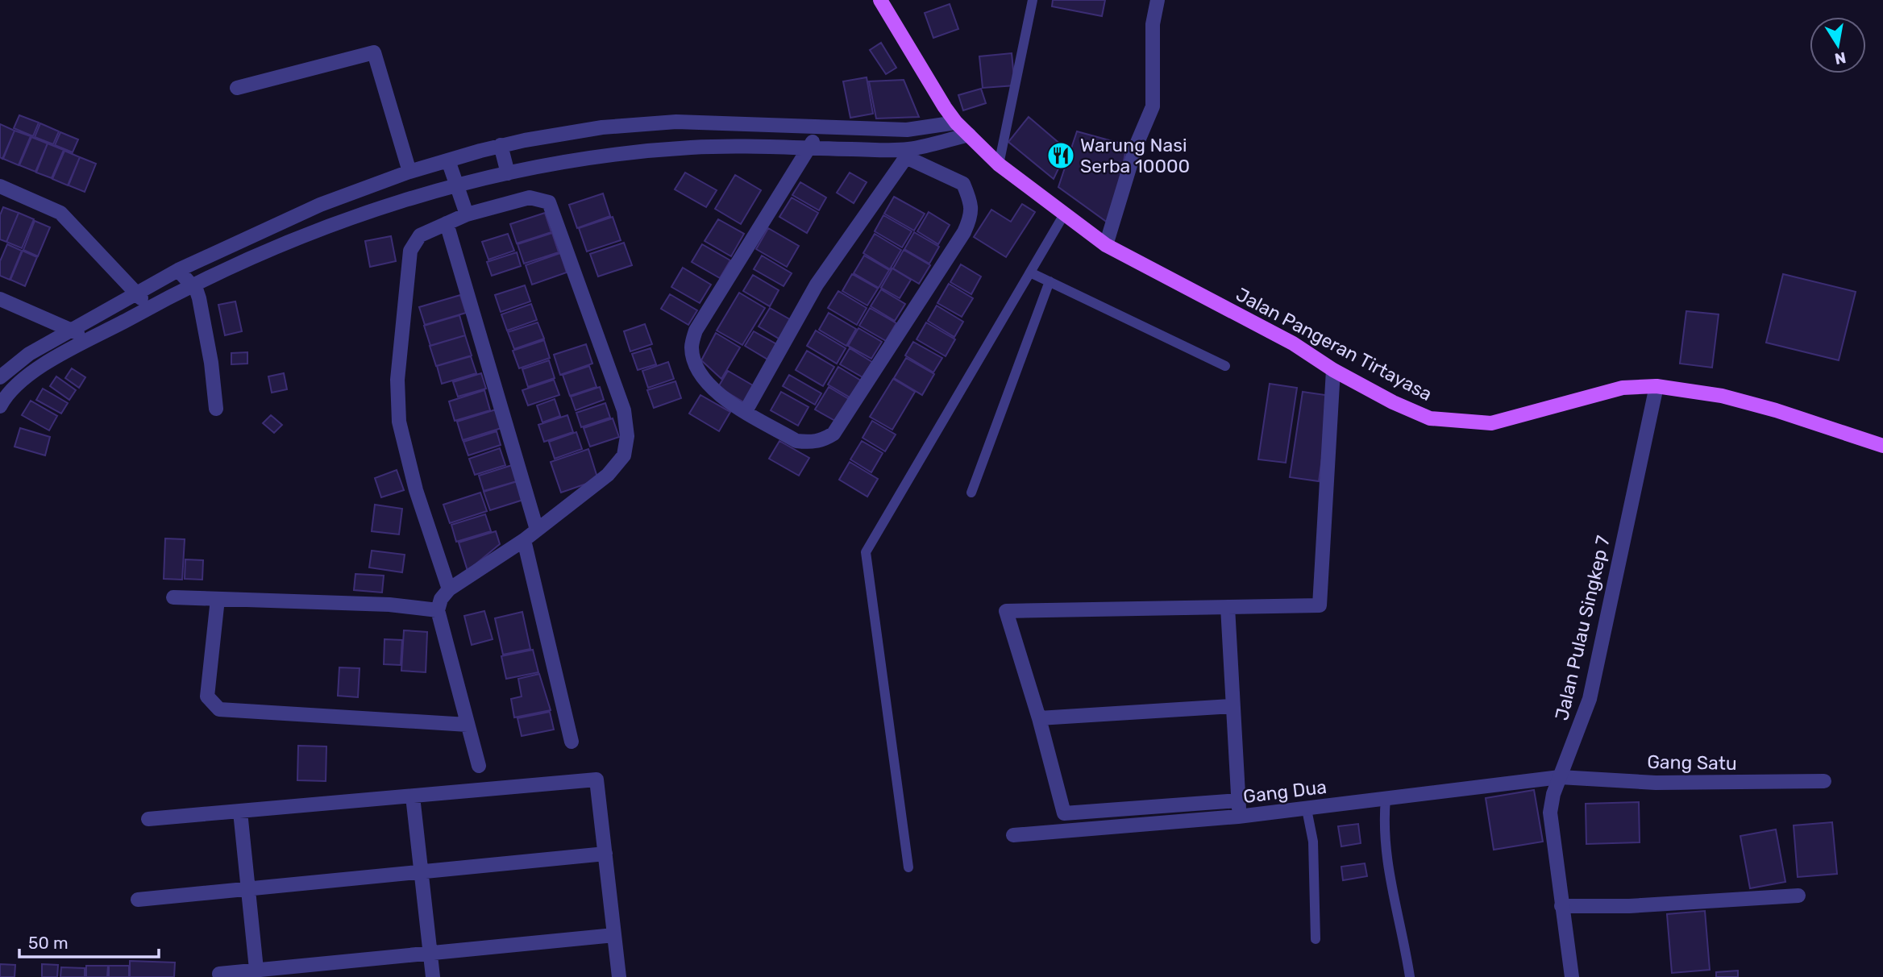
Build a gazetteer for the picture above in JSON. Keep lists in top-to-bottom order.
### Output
{
  "streets": {
    "main road": ["Jalan Pangeran Tirtayasa"],
    "street": ["Jalan Pulau Singkep 7", "Gang Satu", "Gang Dua"]
  },
  "crossings": [
    ["Jalan Pangeran Tirtayasa", "Jalan Pulau Singkep 7"],
    ["Jalan Pulau Singkep 7", "Gang Satu"],
    ["Jalan Pulau Singkep 7", "Gang Dua"],
    ["Gang Satu", "Gang Dua"]
  ],
  "places": {
    "restaurant": ["Warung Nasi Serba 10000"]
  },
  "scale_bar": "50 m",
  "north": "bottom"
}
